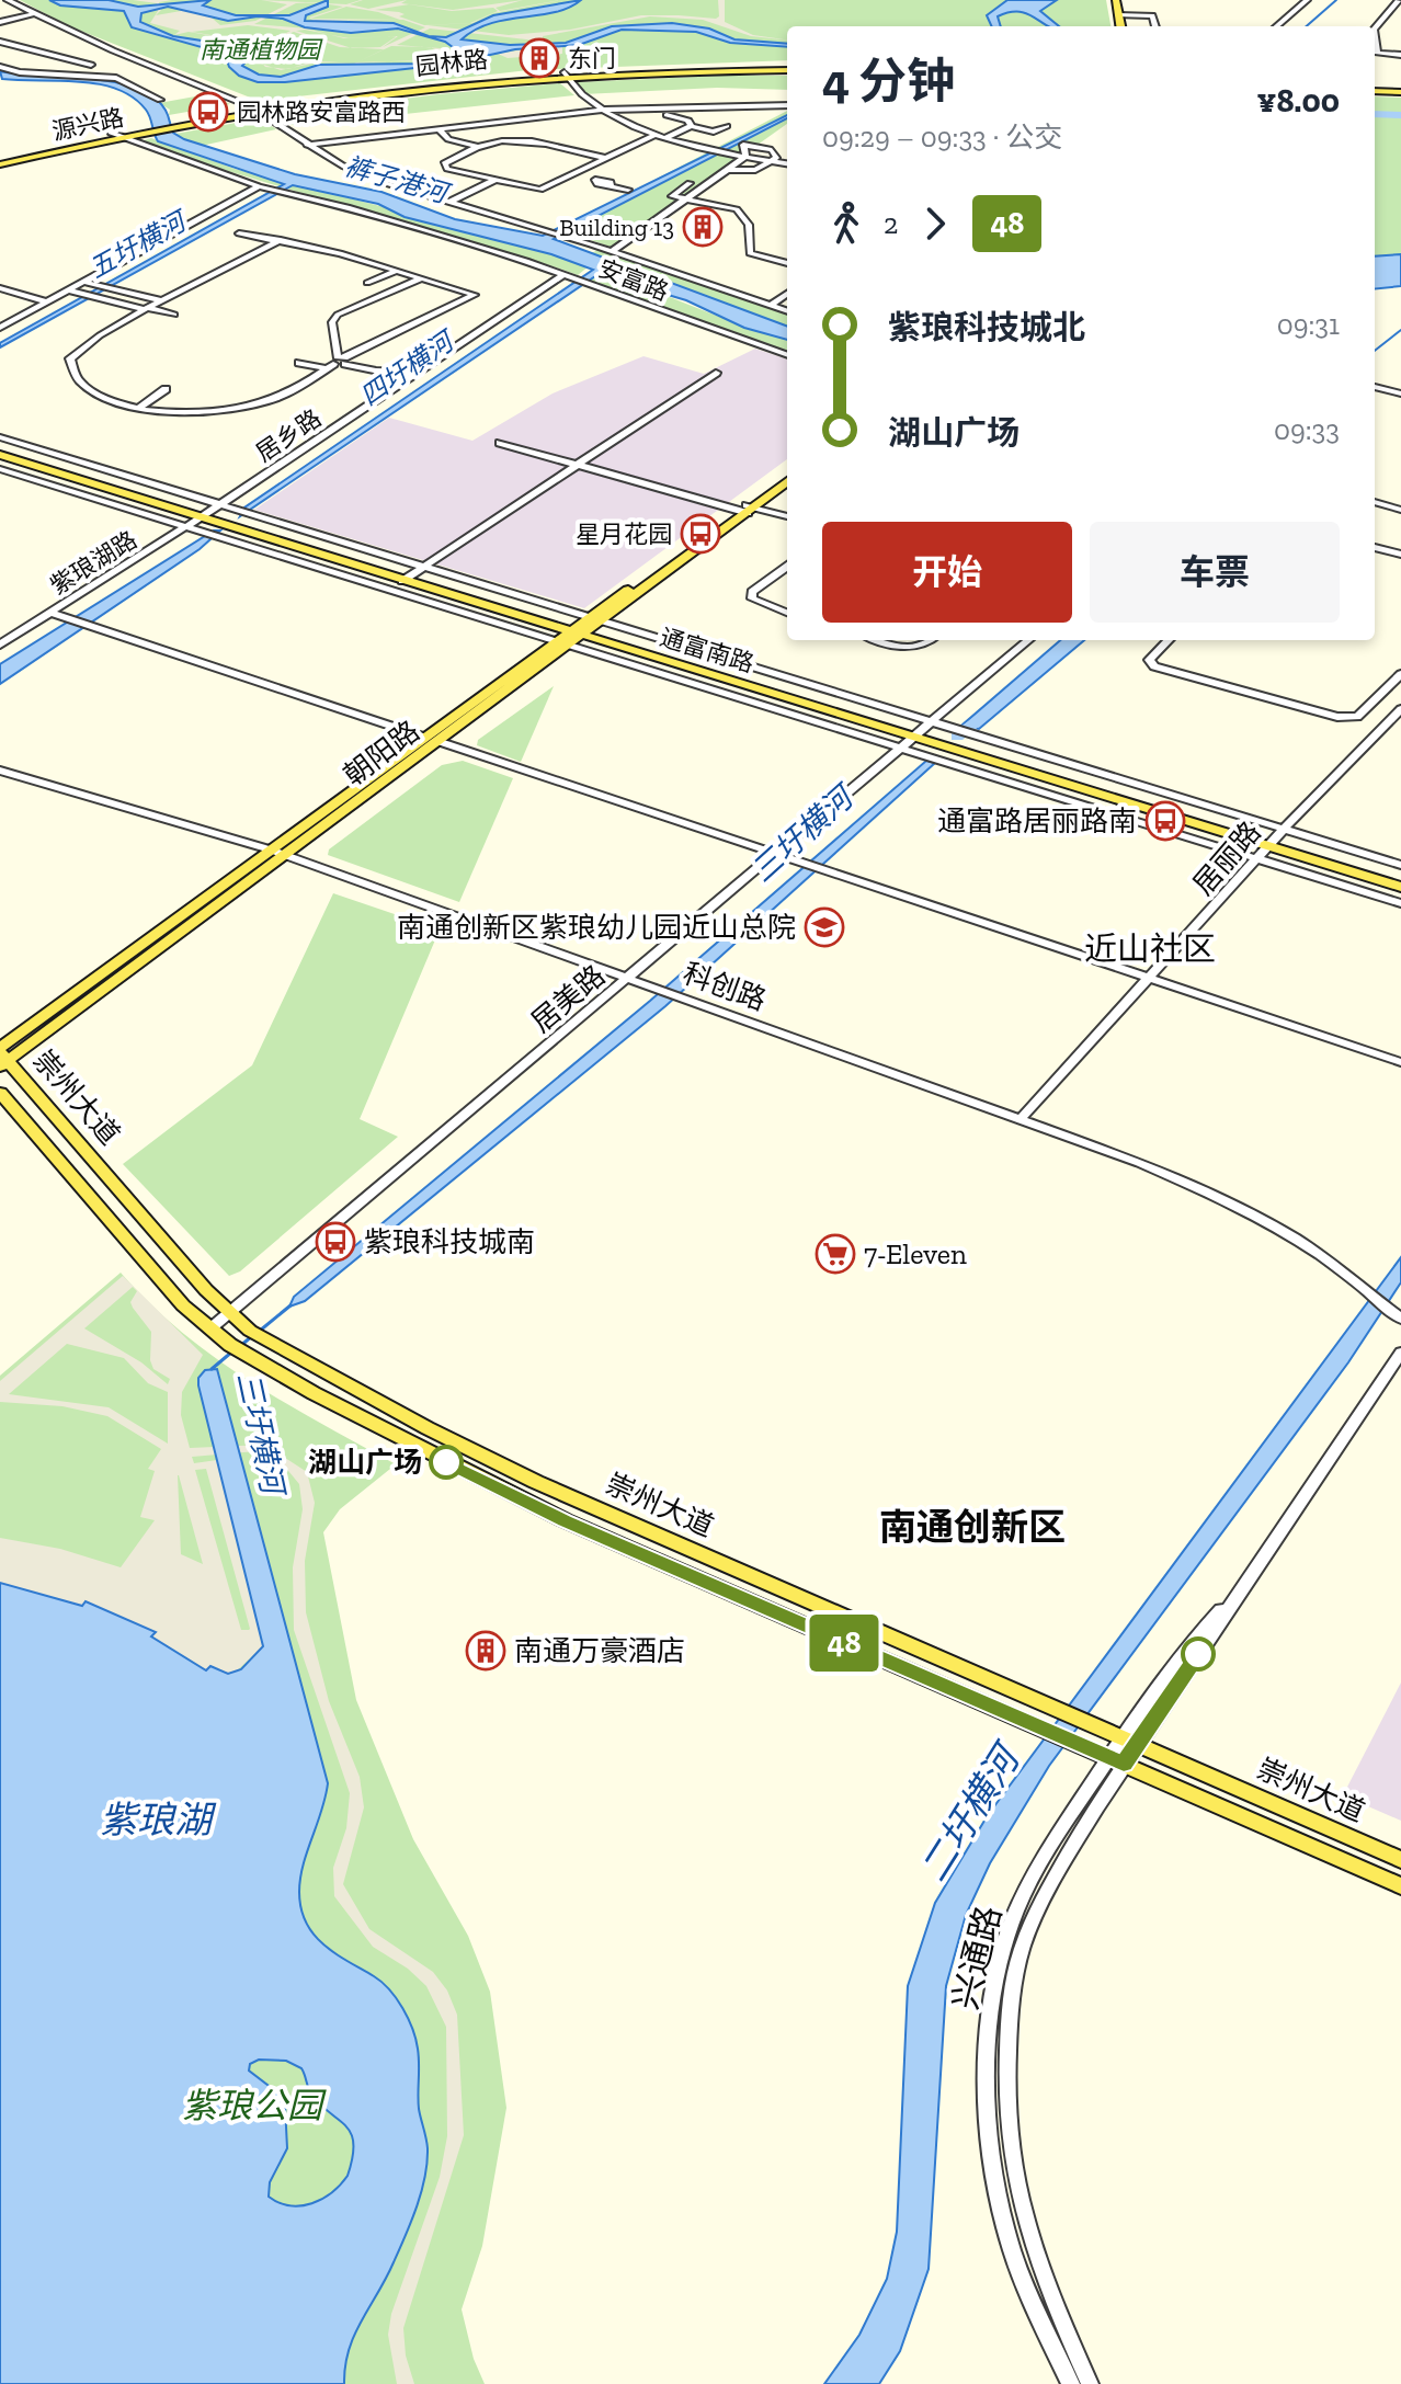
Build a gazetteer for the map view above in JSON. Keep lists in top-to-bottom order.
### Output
{
  "streets": {
    "main road": [
      "园林路",
      "源兴路",
      "通富南路",
      "朝阳路",
      "崇州大道"
    ],
    "street": [
      "安富路",
      "居乡路",
      "紫琅湖路",
      "居丽路",
      "科创路",
      "居美路",
      "兴通路"
    ]
  },
  "crossings": [
    ["园林路", "源兴路"],
    ["源兴路", "安富路"],
    ["安富路", "居乡路"],
    ["居乡路", "紫琅湖路"],
    ["居乡路", "通富南路"],
    ["紫琅湖路", "通富南路"],
    ["通富南路", "朝阳路"],
    ["通富南路", "居丽路"],
    ["通富南路", "居美路"],
    ["朝阳路", "科创路"],
    ["朝阳路", "崇州大道"],
    ["居丽路", "科创路"],
    ["科创路", "居美路"],
    ["居美路", "崇州大道"],
    ["崇州大道", "兴通路"]
  ],
  "districts": ["近山社区", "南通创新区"],
  "water": [
    "裤子港河",
    "五圩横河",
    "四圩横河",
    "三圩横河",
    "二圩横河",
    "紫琅湖"
  ],
  "parks": ["南通植物园", "紫琅公园"],
  "places": {
    "building": ["东门", "Building 13", "南通万豪酒店"],
    "bus stop": [
      "园林路安富路西",
      "星月花园",
      "通富路居丽路南",
      "紫琅科技城南"
    ],
    "school or university": ["南通创新区紫琅幼儿园近山总院"],
    "supermarket": ["7-Eleven"],
    "other": ["湖山广场"]
  },
  "lines": ["bus line 48"],
  "page": {
    "on_map": "48",
    "heading": ["4 分钟", "09:29 – 09:33 · 公交", "¥8.00"],
    "legs": ["2", "48"],
    "list": [
      {
        "name": "紫琅科技城北",
        "value": "09:31"
      },
      {
        "name": "湖山广场",
        "value": "09:33"
      }
    ],
    "buttons": ["开始", "车票"]
  }
}
